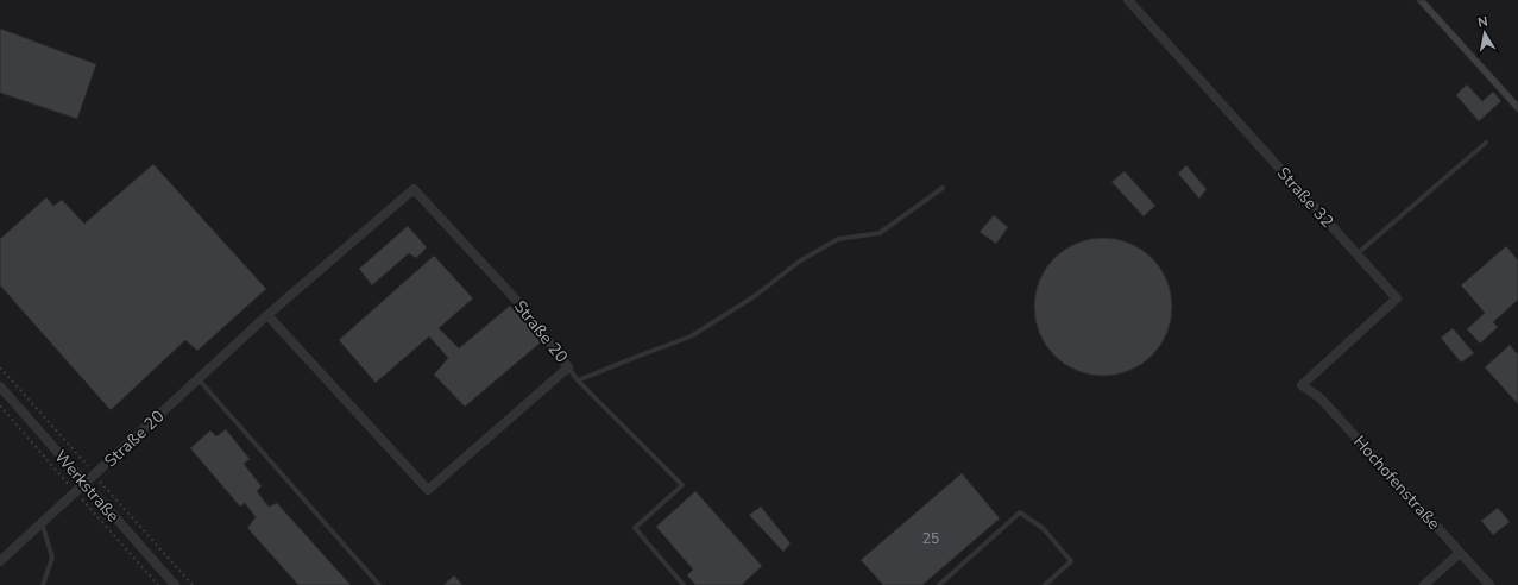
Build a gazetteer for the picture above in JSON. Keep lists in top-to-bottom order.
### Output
{
  "streets": {
    "street": [
      "Straße 32",
      "Straße 20",
      "Hochofenstraße",
      "Werkstraße"
    ]
  },
  "crossings": [
    ["Straße 32", "Hochofenstraße"],
    ["Straße 20", "Werkstraße"]
  ],
  "house_numbers": ["25"],
  "north": "top"
}
